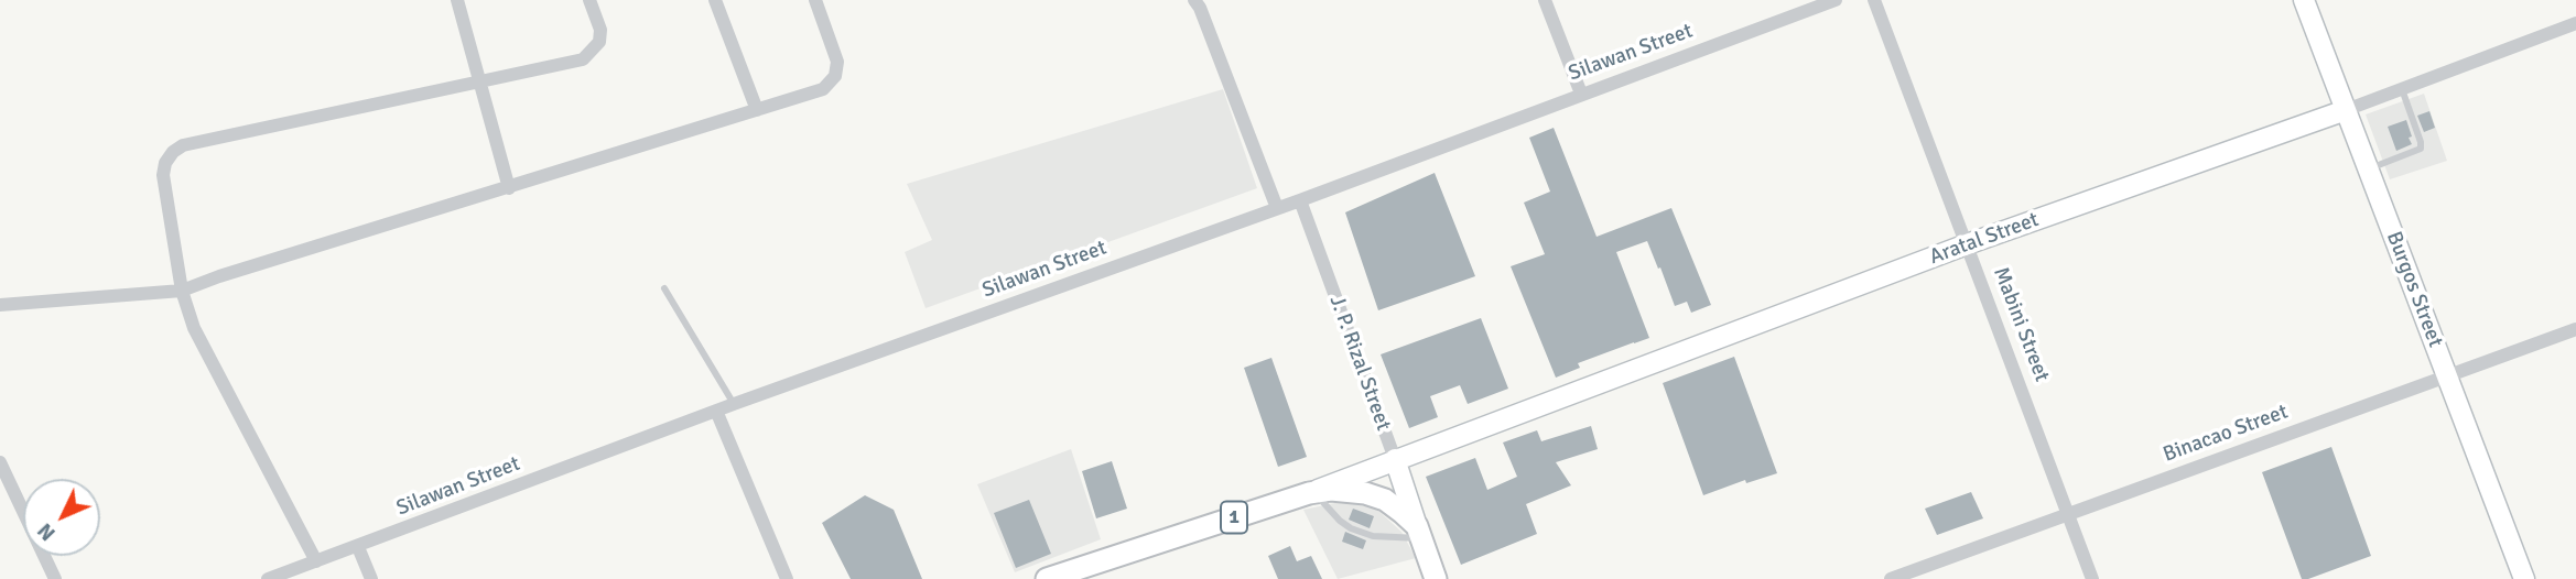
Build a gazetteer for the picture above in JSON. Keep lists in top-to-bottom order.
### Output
{
  "streets": {
    "main road": ["1"],
    "street": [
      "Silawan Street",
      "Aratal Street",
      "Burgos Street",
      "Mabini Street",
      "J. P. Rizal Street",
      "Binacao Street"
    ]
  },
  "crossings": [
    ["Silawan Street", "J. P. Rizal Street"],
    ["Aratal Street", "Burgos Street"],
    ["Aratal Street", "Mabini Street"],
    ["Aratal Street", "J. P. Rizal Street"],
    ["Aratal Street", "1"],
    ["Burgos Street", "Binacao Street"],
    ["Mabini Street", "Binacao Street"],
    ["J. P. Rizal Street", "1"]
  ],
  "north": "bottom left"
}
